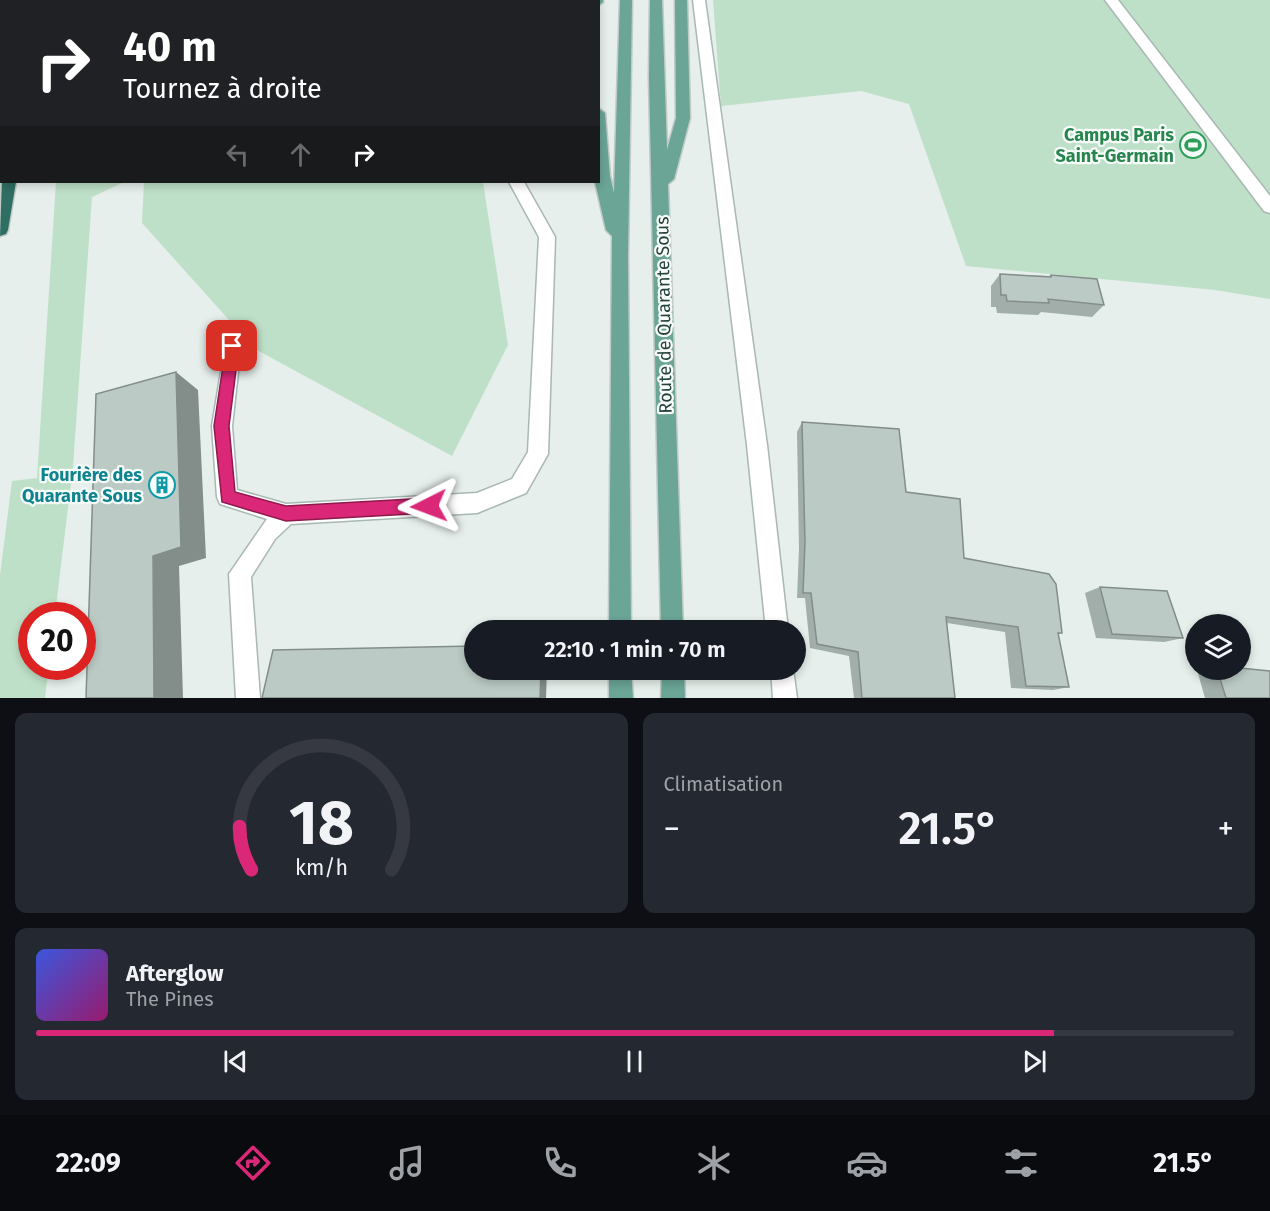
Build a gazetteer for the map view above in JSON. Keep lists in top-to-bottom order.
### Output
{
  "streets": {
    "main road": ["Route de Quarante Sous"]
  },
  "places": {
    "sports": ["Campus Paris Saint-Germain"],
    "building": ["Fourière des Quarante Sous"]
  },
  "page": {
    "turn": ["40 m", "Tournez à droite"],
    "limit": "20",
    "trip": "22:10 · 1 min · 70 m",
    "tile": "Climatisation",
    "heat": ["−", "21.5°", "+"],
    "song": ["Afterglow", "The Pines"],
    "tabs": ["22:09", "21.5°"],
    "gauge": ["18", "km/h"]
  }
}
